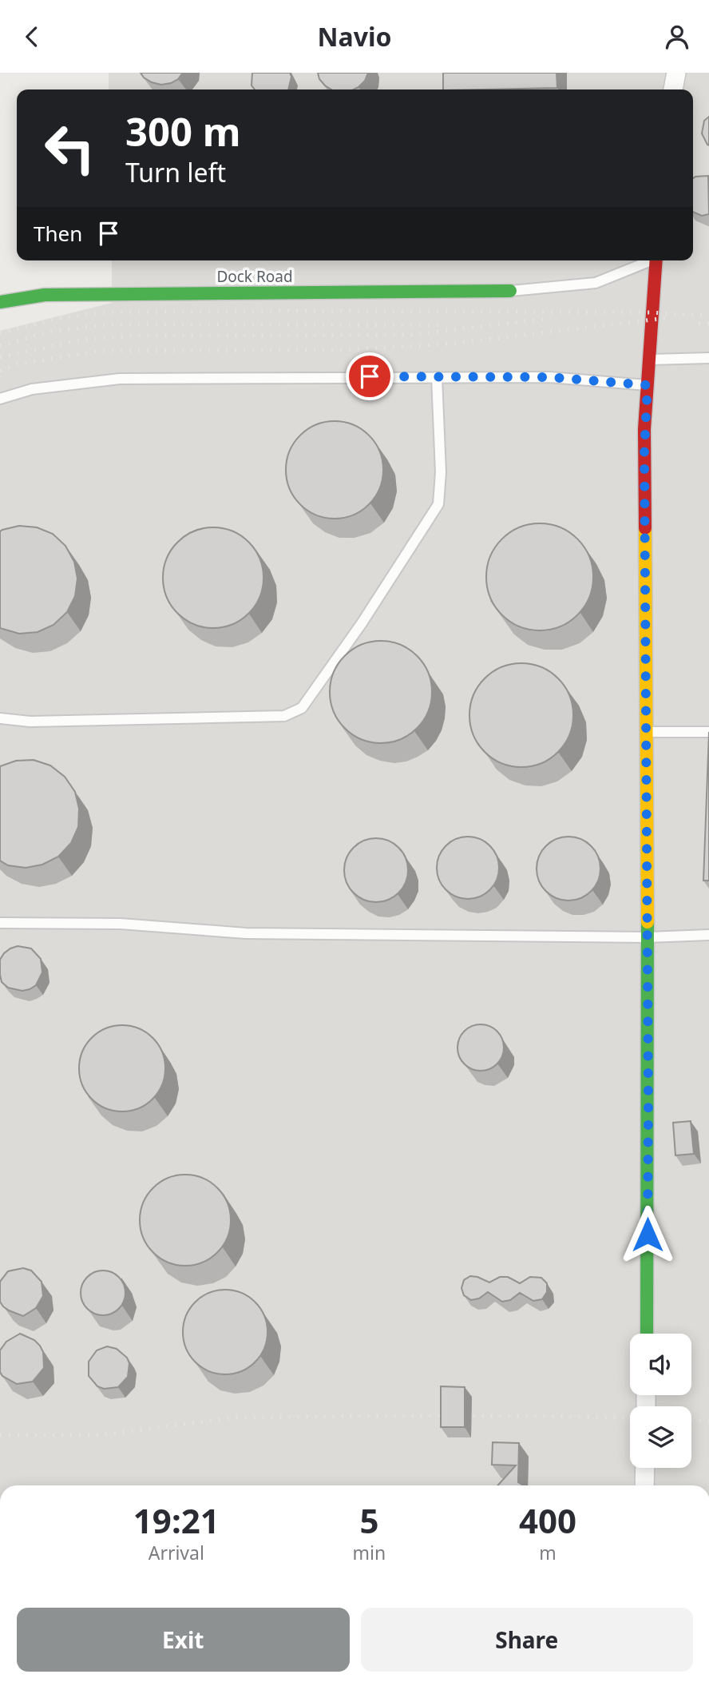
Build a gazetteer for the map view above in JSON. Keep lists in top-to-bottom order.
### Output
{
  "streets": {
    "street": ["Dock Road"]
  },
  "page": {
    "header": "Navio",
    "turn": ["300 m", "Turn left"],
    "then": "Then",
    "eta": [
      "19:21",
      "Arrival",
      "5",
      "min",
      "400",
      "m"
    ],
    "buttons": ["Exit", "Share"]
  }
}
